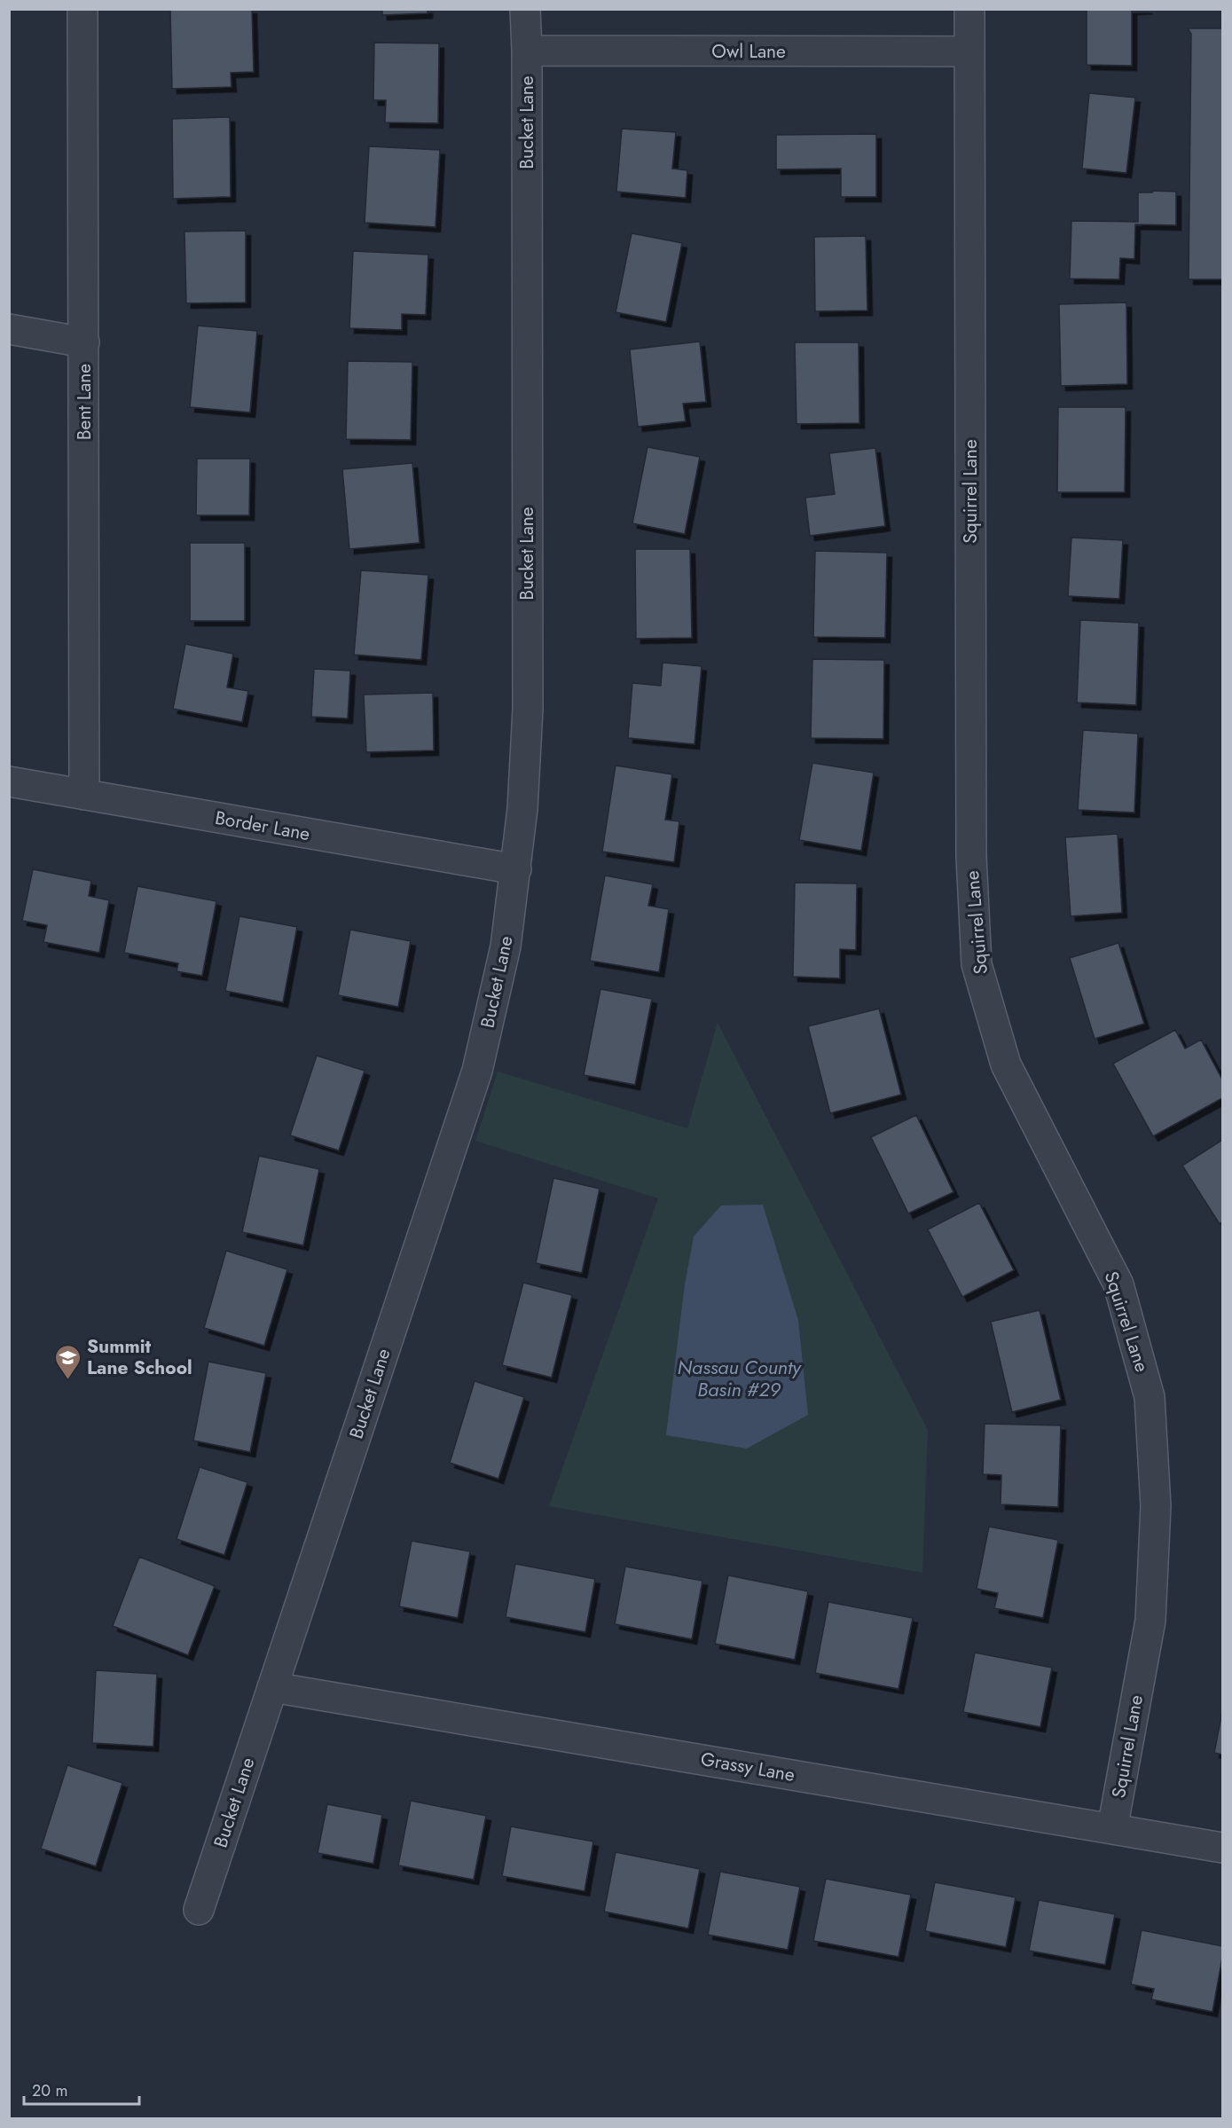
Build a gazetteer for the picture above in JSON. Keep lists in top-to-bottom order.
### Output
{
  "streets": {
    "street": [
      "Owl Lane",
      "Bucket Lane",
      "Bent Lane",
      "Squirrel Lane",
      "Border Lane",
      "Grassy Lane"
    ]
  },
  "crossings": [
    ["Owl Lane", "Bucket Lane"],
    ["Owl Lane", "Squirrel Lane"],
    ["Bucket Lane", "Border Lane"],
    ["Bucket Lane", "Grassy Lane"],
    ["Bent Lane", "Border Lane"],
    ["Squirrel Lane", "Grassy Lane"]
  ],
  "water": ["Nassau County Basin #29"],
  "places": {
    "school or university": ["Summit Lane School"]
  },
  "scale_bar": "20 m"
}
